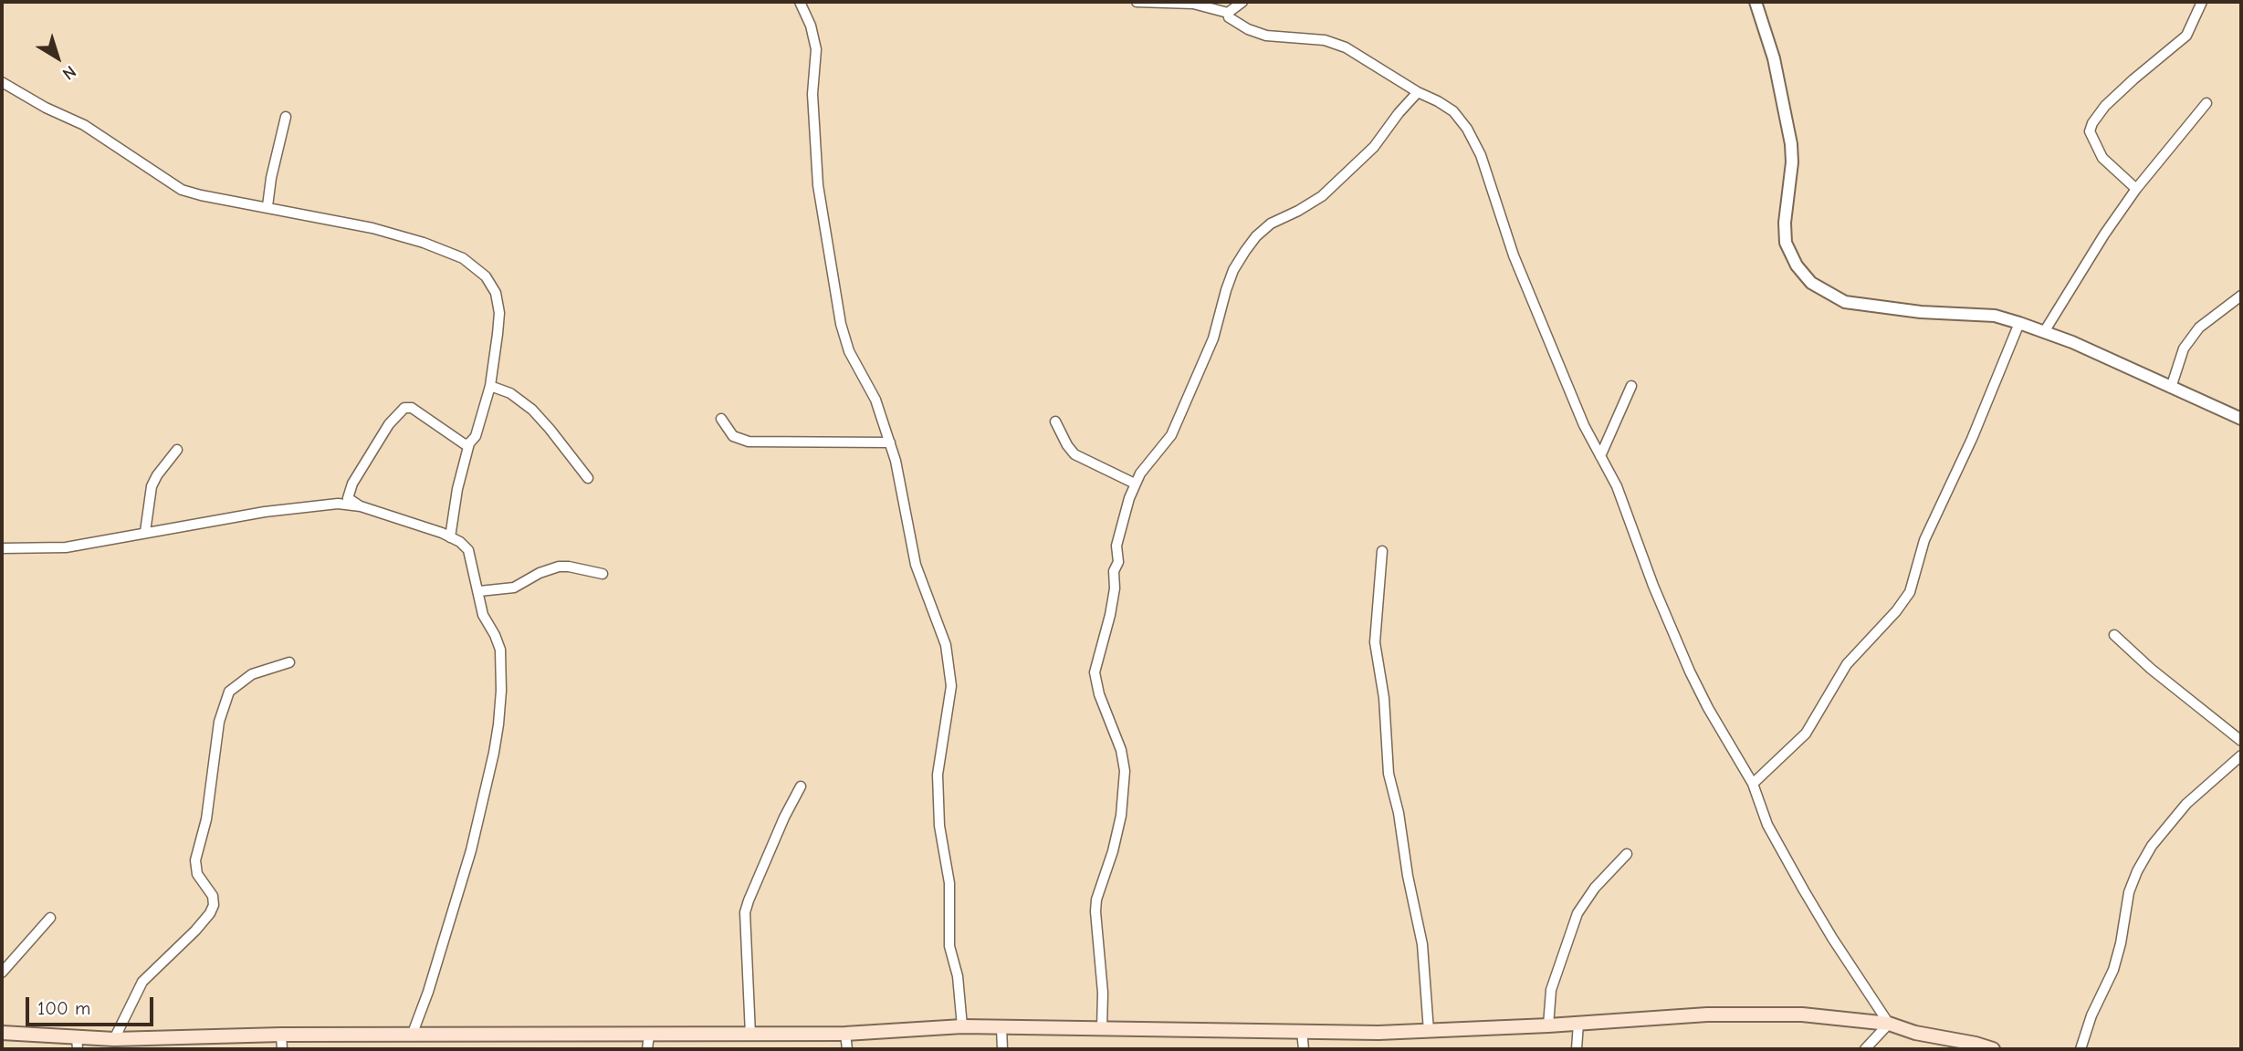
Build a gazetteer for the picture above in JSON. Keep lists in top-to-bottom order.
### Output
{
  "scale_bar": "100 m",
  "north": "bottom right"
}
